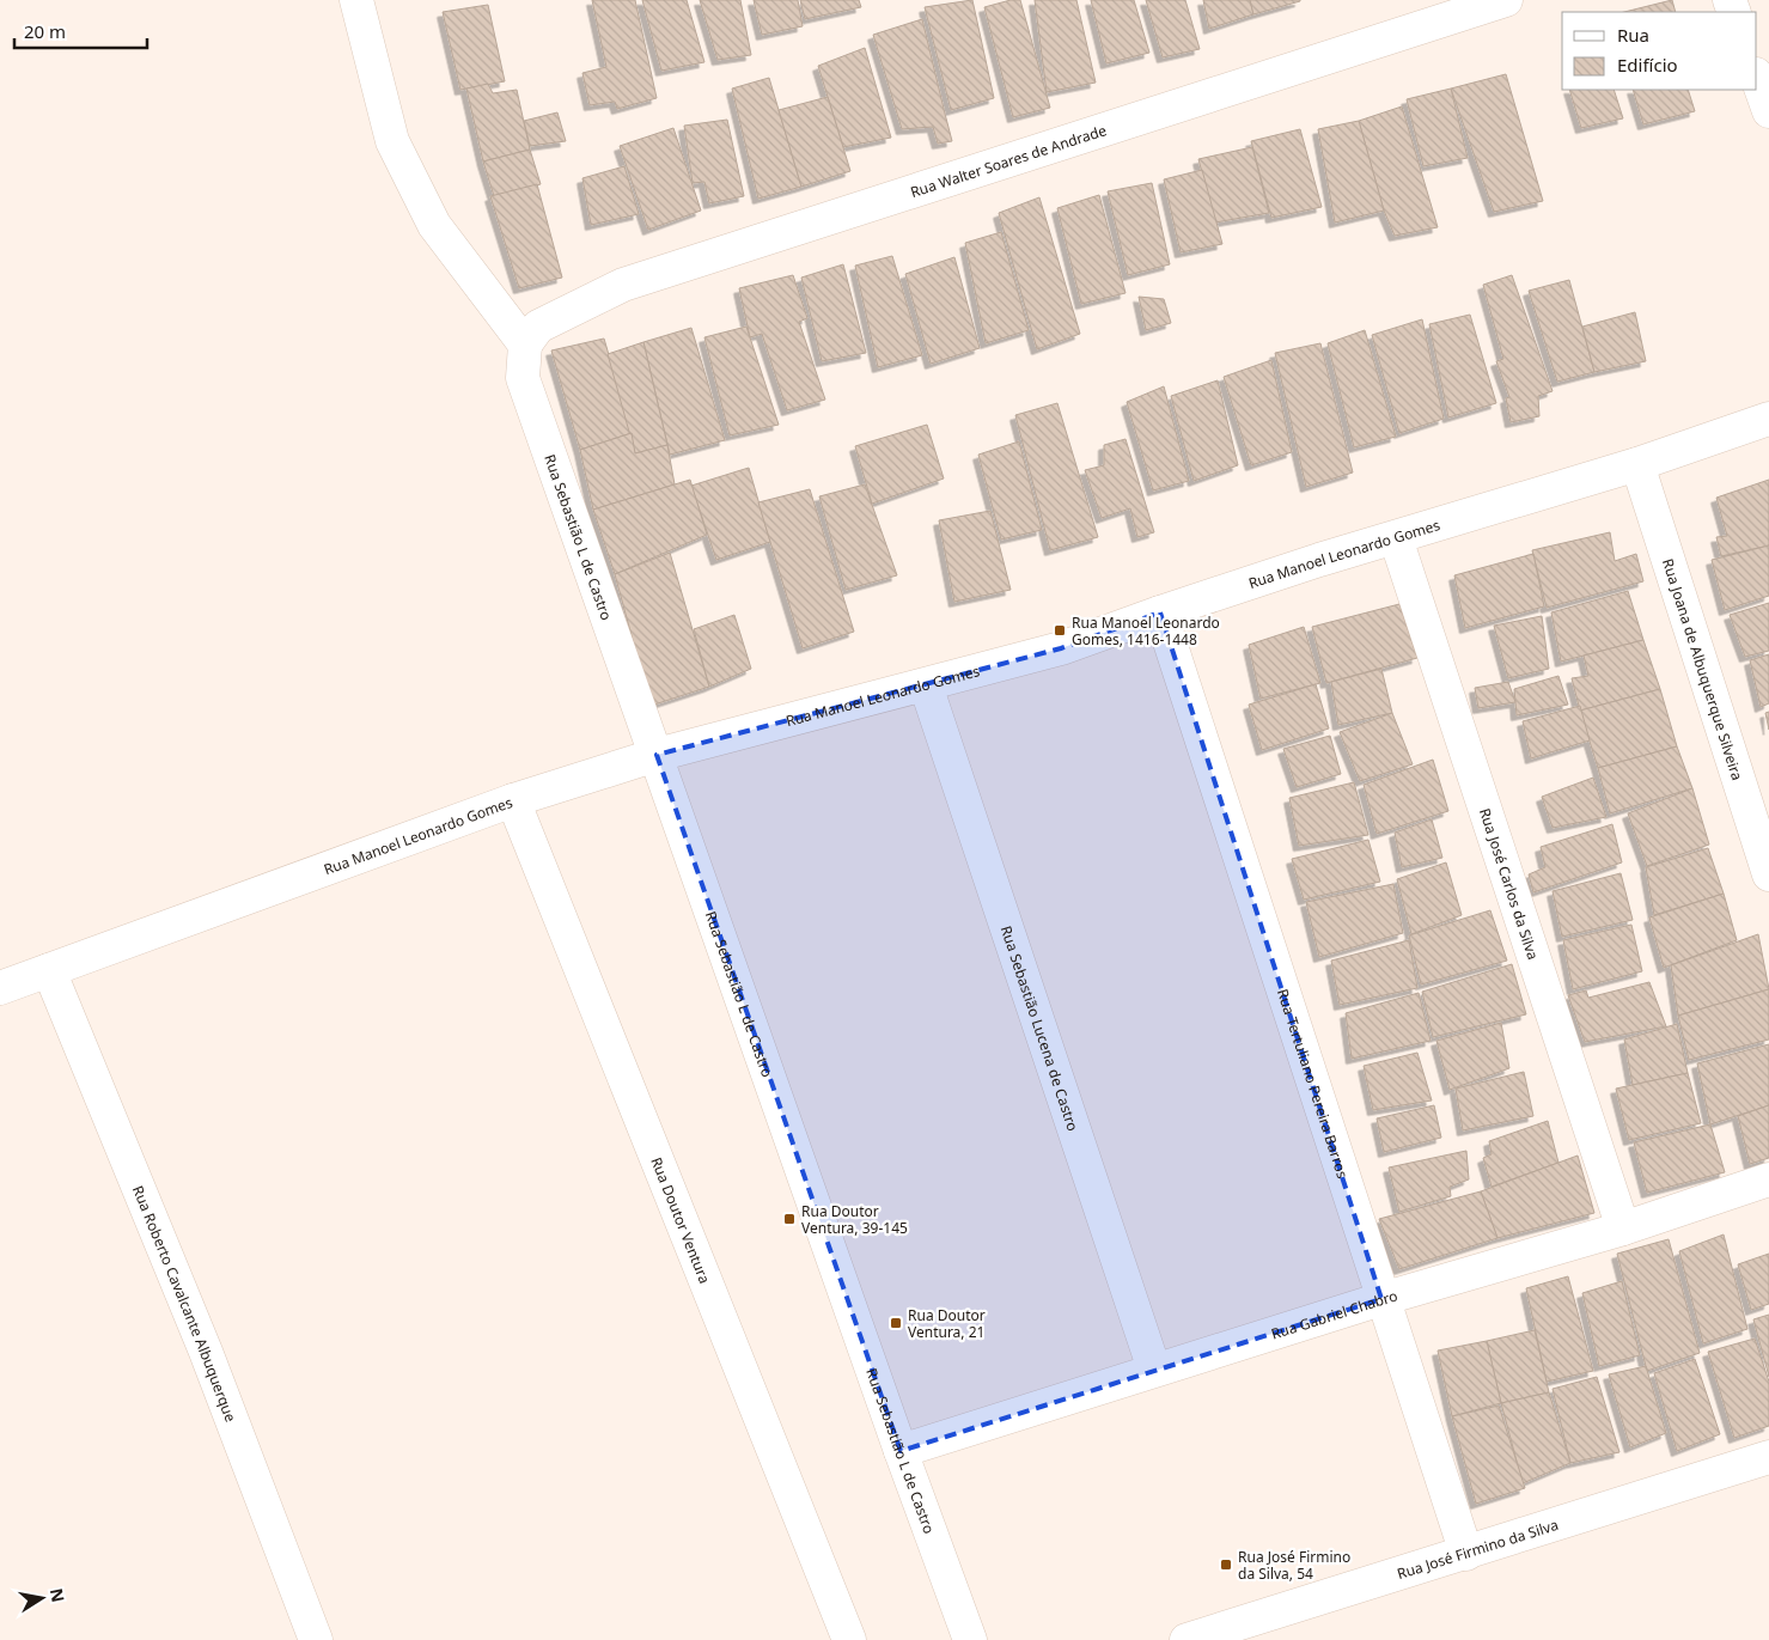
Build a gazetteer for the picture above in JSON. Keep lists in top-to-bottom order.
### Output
{
  "streets": {
    "street": [
      "Rua Walter Soares de Andrade",
      "Rua Sebastião L de Castro",
      "Rua Manoel Leonardo Gomes",
      "Rua Joana de Albuquerque Silveira",
      "Rua José Carlos da Silva",
      "Rua Sebastião Lucena de Castro",
      "Rua Tertuliano Pereira Barros",
      "Rua Doutor Ventura",
      "Rua Roberto Cavalcante Albuquerque",
      "Rua Gabriel Chabro",
      "Rua José Firmino da Silva"
    ]
  },
  "crossings": [
    ["Rua Walter Soares de Andrade", "Rua Sebastião L de Castro"],
    ["Rua Sebastião L de Castro", "Rua Manoel Leonardo Gomes"],
    ["Rua Sebastião L de Castro", "Rua Gabriel Chabro"],
    ["Rua Manoel Leonardo Gomes", "Rua Joana de Albuquerque Silveira"],
    ["Rua Manoel Leonardo Gomes", "Rua José Carlos da Silva"],
    ["Rua Manoel Leonardo Gomes", "Rua Sebastião Lucena de Castro"],
    ["Rua Manoel Leonardo Gomes", "Rua Tertuliano Pereira Barros"],
    ["Rua Manoel Leonardo Gomes", "Rua Doutor Ventura"],
    ["Rua Manoel Leonardo Gomes", "Rua Roberto Cavalcante Albuquerque"],
    ["Rua José Carlos da Silva", "Rua Gabriel Chabro"],
    ["Rua Sebastião Lucena de Castro", "Rua Gabriel Chabro"],
    ["Rua Tertuliano Pereira Barros", "Rua Gabriel Chabro"],
    ["Rua Tertuliano Pereira Barros", "Rua José Firmino da Silva"]
  ],
  "places": {
    "transit": [
      "Rua Manoel Leonardo Gomes, 1416-1448",
      "Rua Doutor Ventura, 39-145",
      "Rua Doutor Ventura, 21",
      "Rua José Firmino da Silva, 54"
    ]
  },
  "legend": ["Rua", "Edifício"],
  "scale_bar": "20 m",
  "north": "right"
}
